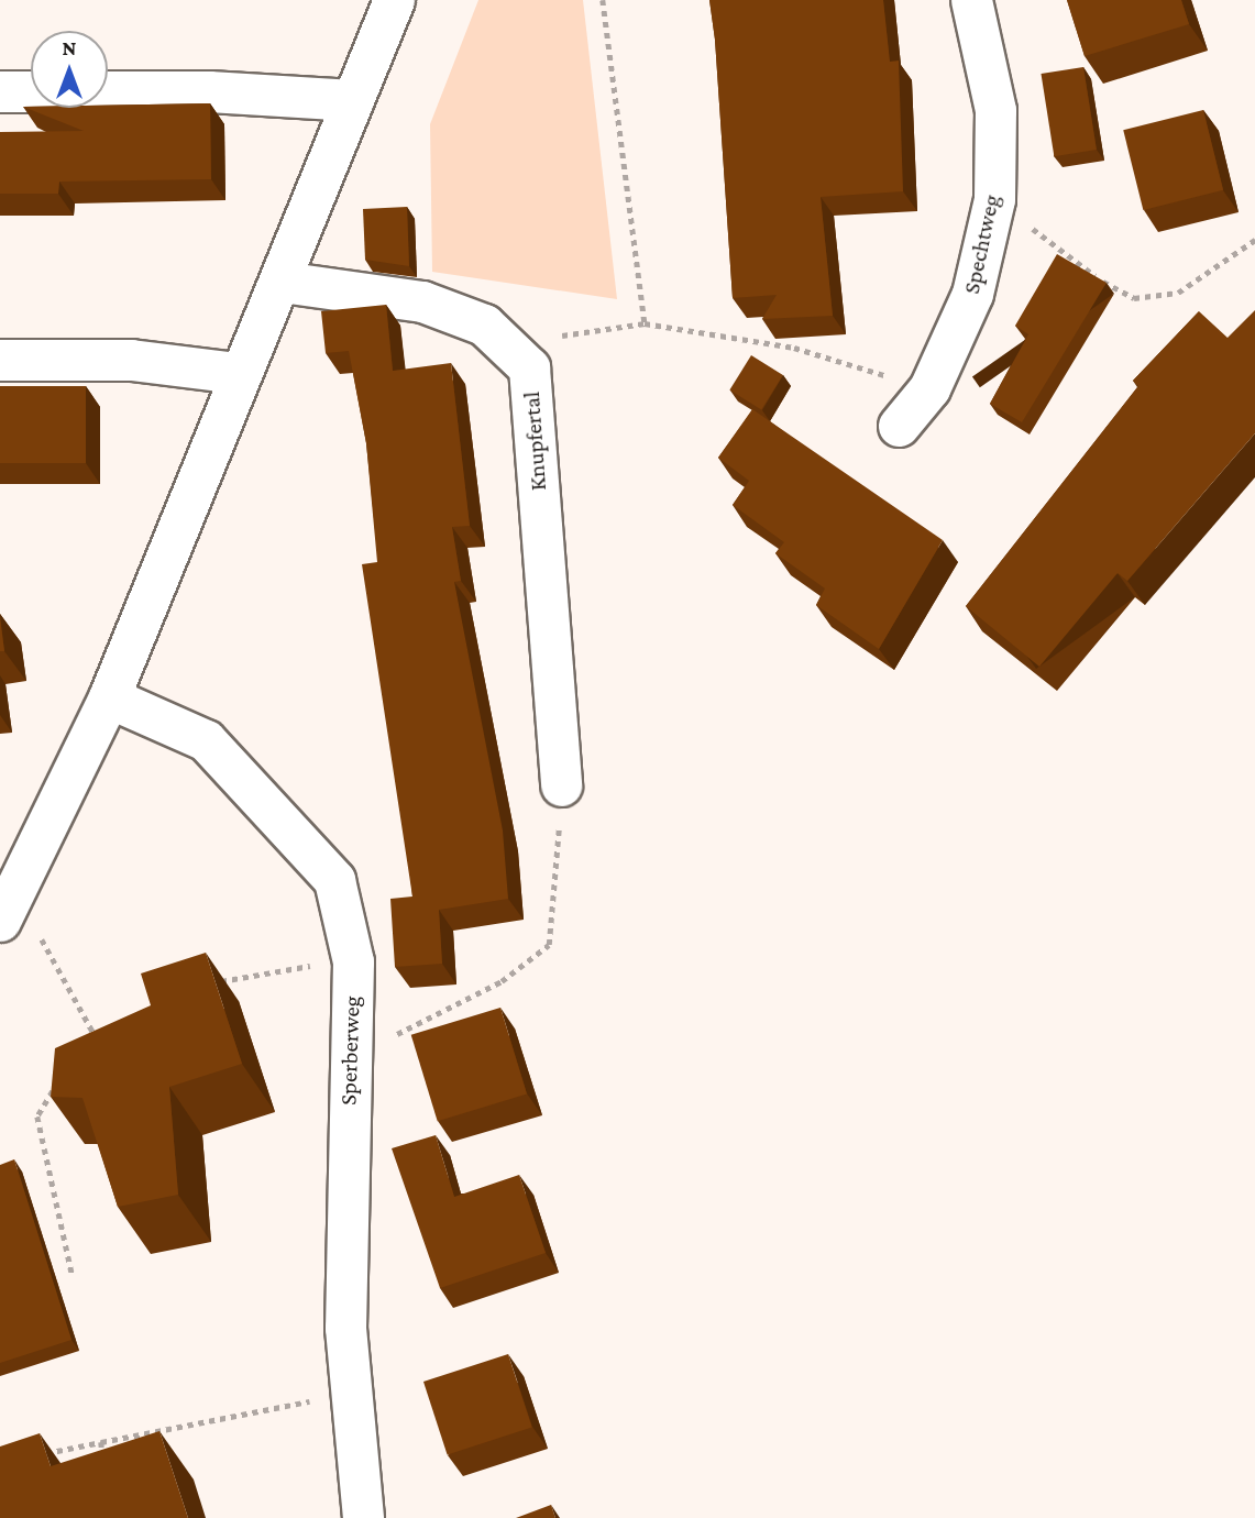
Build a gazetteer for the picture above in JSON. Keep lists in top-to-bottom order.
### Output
{
  "streets": {
    "street": ["Spechtweg", "Knupfertal", "Sperberweg"]
  },
  "north": "top"
}
